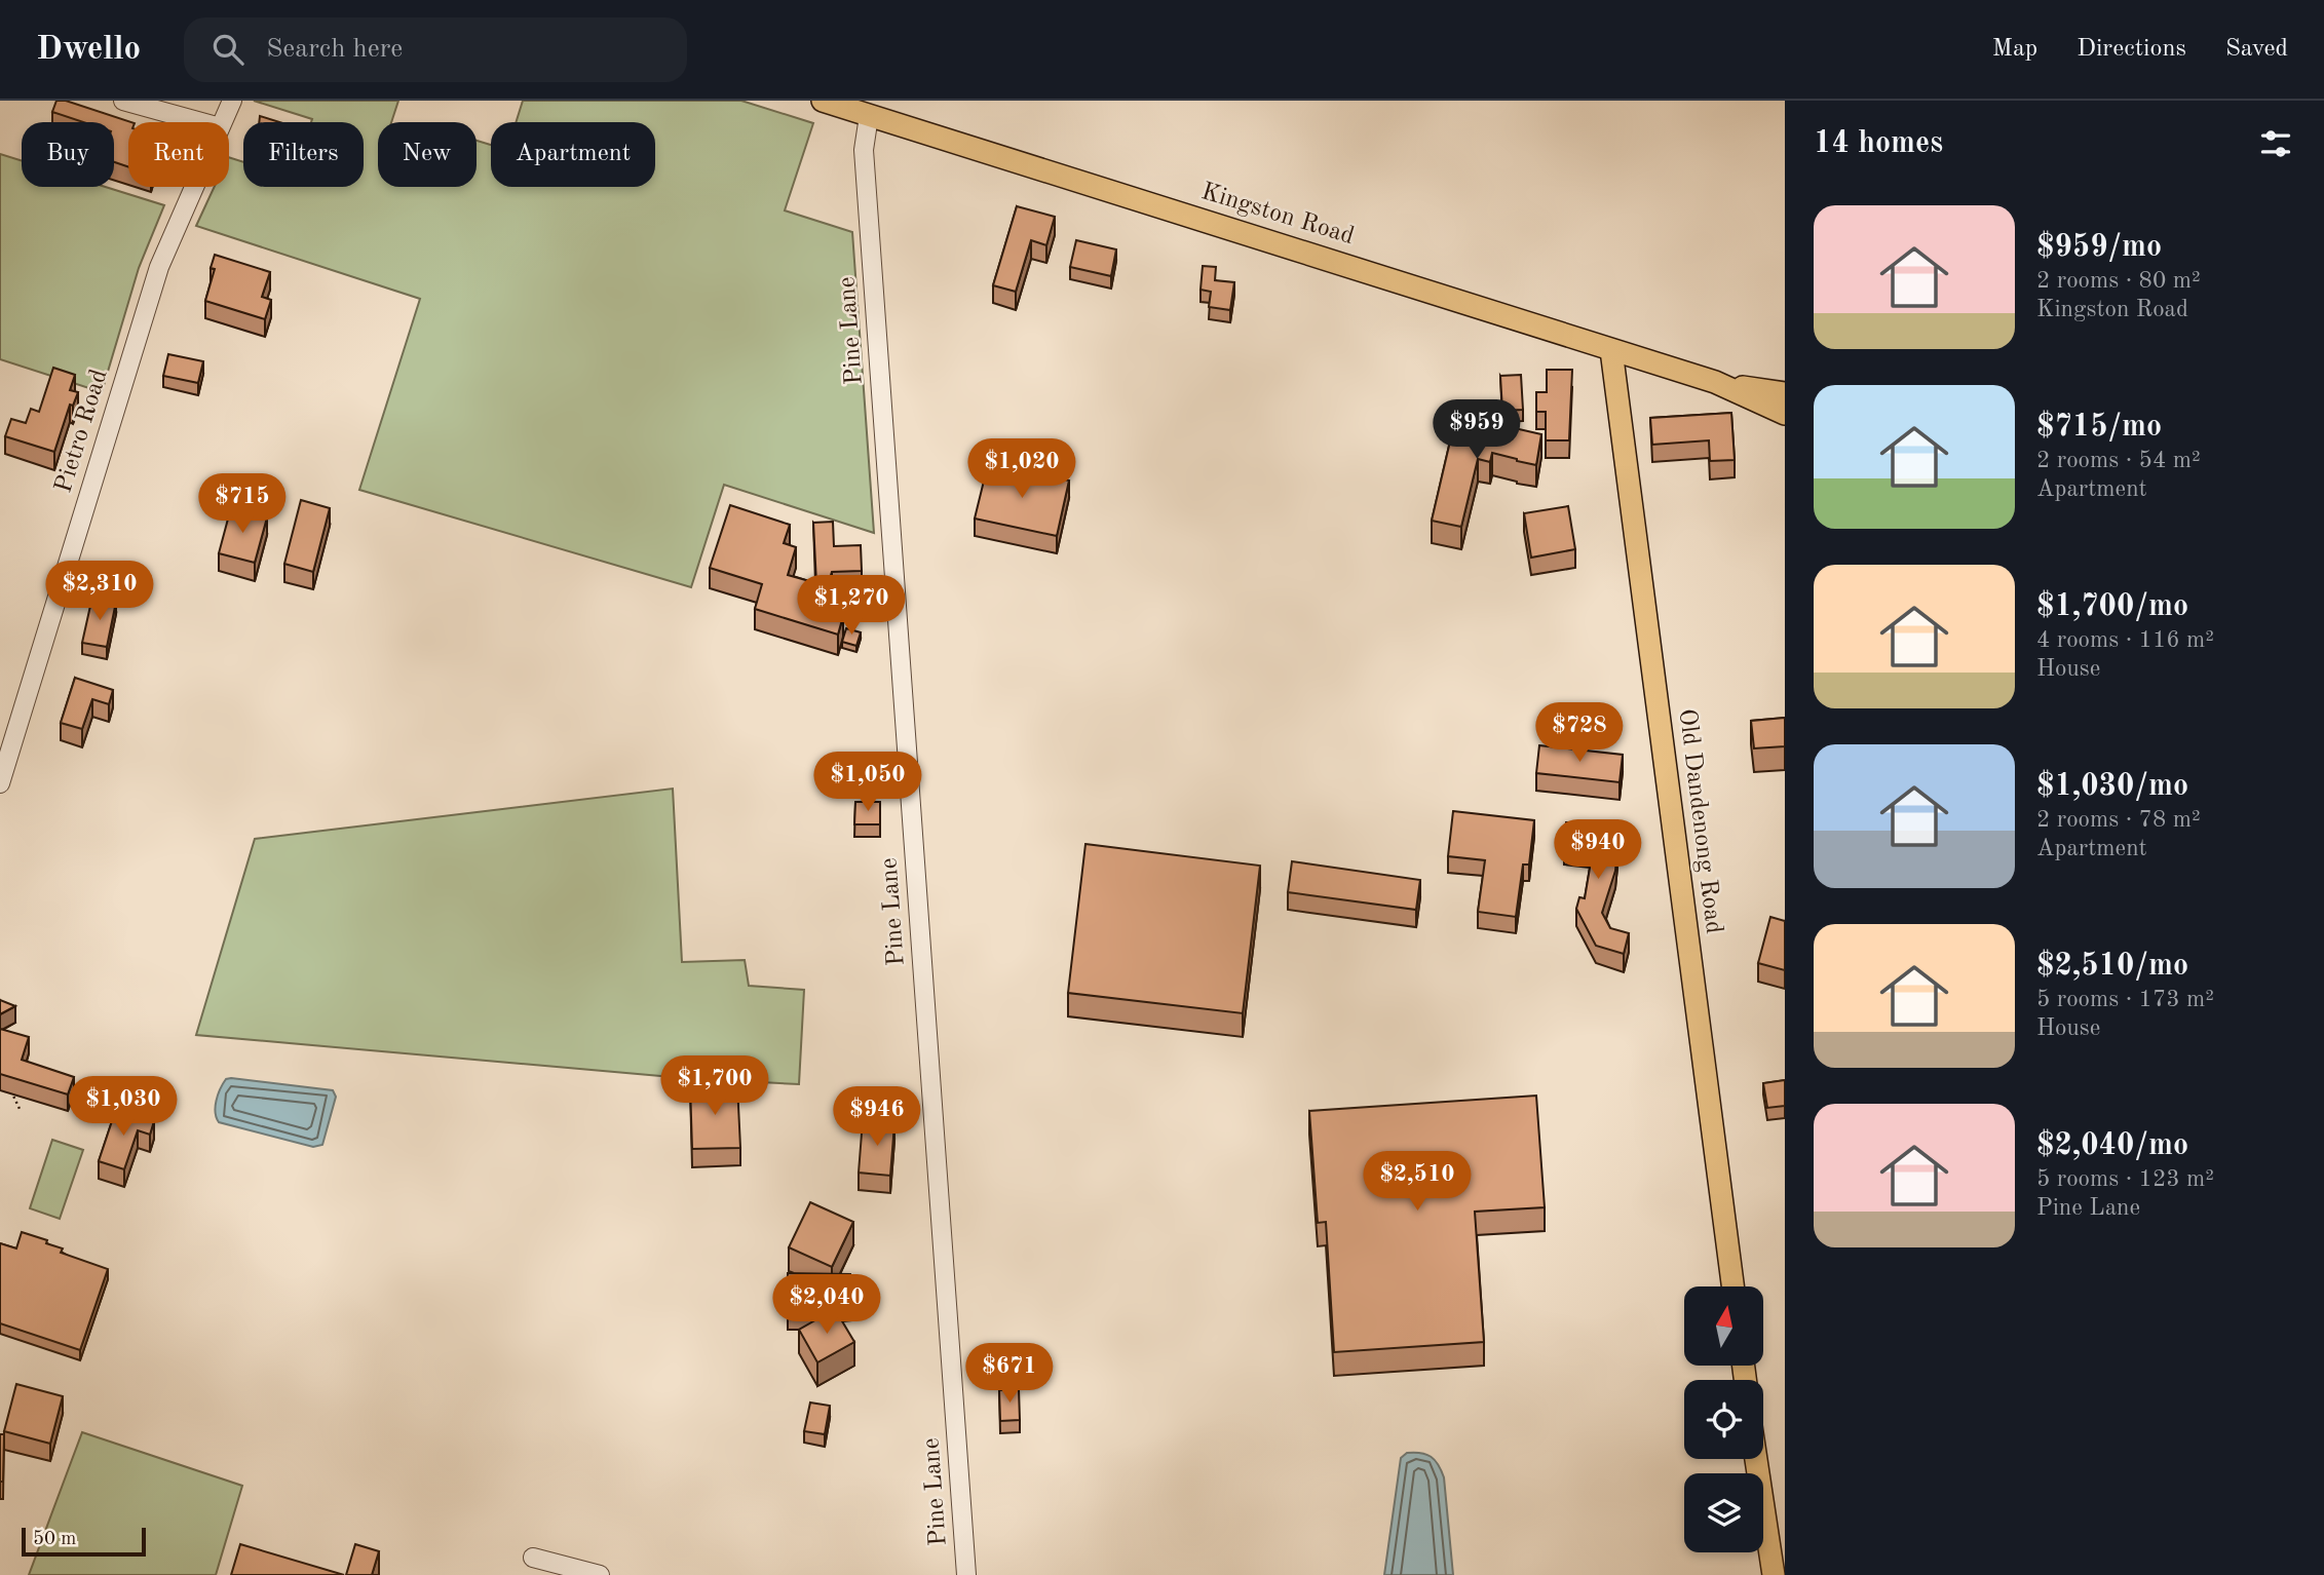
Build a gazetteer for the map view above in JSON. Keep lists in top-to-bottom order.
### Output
{
  "streets": {
    "main road": ["Kingston Road", "Old Dandenong Road"],
    "street": ["Pine Lane", "Pietro Road"]
  },
  "crossings": [
    ["Kingston Road", "Pine Lane"],
    ["Kingston Road", "Old Dandenong Road"]
  ],
  "scale_bar": "50 m",
  "north": "top",
  "page": {
    "header": "Dwello",
    "search": "Search here",
    "nav": ["Map", "Directions", "Saved"],
    "heading": "14 homes",
    "chip": [
      "Buy",
      "Rent",
      "Filters",
      "New",
      "Apartment"
    ],
    "list": [
      {
        "name": "$959/mo",
        "note": "2 rooms · 80 m² · Kingston Road"
      },
      {
        "name": "$715/mo",
        "note": "2 rooms · 54 m² · Apartment"
      },
      {
        "name": "$1,700/mo",
        "note": "4 rooms · 116 m² · House"
      },
      {
        "name": "$1,030/mo",
        "note": "2 rooms · 78 m² · Apartment"
      },
      {
        "name": "$2,510/mo",
        "note": "5 rooms · 173 m² · House"
      },
      {
        "name": "$2,040/mo",
        "note": "5 rooms · 123 m² · Pine Lane"
      }
    ],
    "price": [
      "$959",
      "$1,020",
      "$715",
      "$2,310",
      "$1,270",
      "$728",
      "$1,050",
      "$940",
      "$1,700",
      "$1,030",
      "$946",
      "$2,510",
      "$2,040",
      "$671"
    ],
    "scale": "50 m"
  }
}
